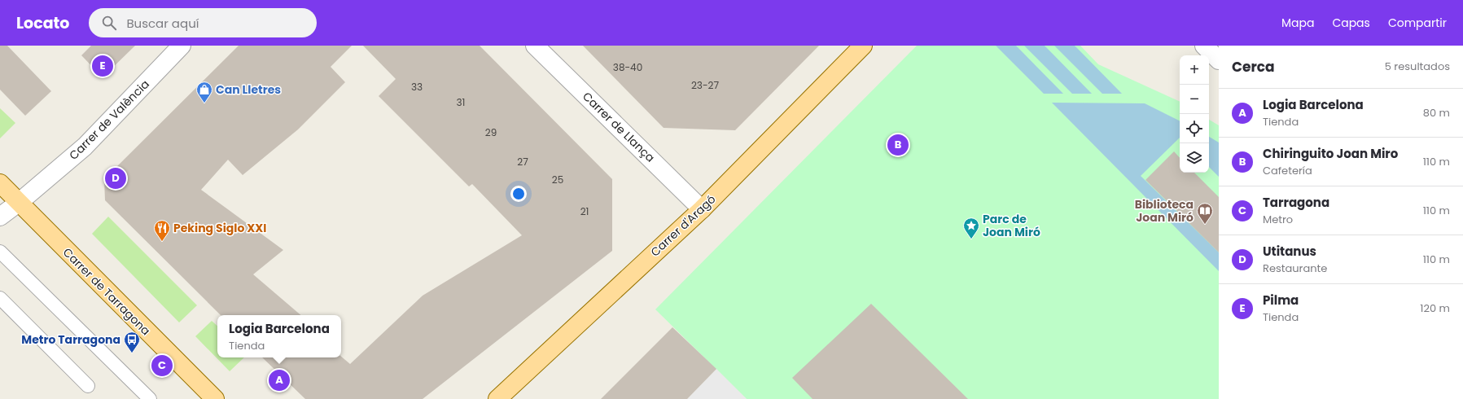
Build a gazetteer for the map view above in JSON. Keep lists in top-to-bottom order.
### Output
{
  "streets": {
    "main road": ["Carrer d'Aragó", "Carrer de Tarragona"],
    "street": ["Carrer de València", "Carrer de Llança"]
  },
  "crossings": [
    ["Carrer de València", "Carrer de Tarragona"],
    ["Carrer de Llança", "Carrer d'Aragó"]
  ],
  "places": {
    "shop": ["Can Lletres"],
    "library": ["Biblioteca Joan Miró"],
    "place": ["Parc de Joan Miró"],
    "restaurant": ["Peking Siglo XXI"],
    "bus stop": ["Metro Tarragona"]
  },
  "house_numbers": [
    "38-40",
    "23-27",
    "33",
    "31",
    "29",
    "27",
    "25",
    "21"
  ],
  "page": {
    "header": "Locato",
    "search": "Buscar aquí",
    "nav": ["Mapa", "Capas", "Compartir"],
    "heading": ["Cerca", "5 resultados"],
    "pins": [
      "E",
      "B",
      "D",
      "C",
      "A"
    ],
    "map_buttons": ["+", "−"],
    "list": [
      {
        "mark": "A",
        "name": "Logia Barcelona",
        "note": "Tienda",
        "value": "80 m"
      },
      {
        "mark": "B",
        "name": "Chiringuito Joan Miro",
        "note": "Cafetería",
        "value": "110 m"
      },
      {
        "mark": "C",
        "name": "Tarragona",
        "note": "Metro",
        "value": "110 m"
      },
      {
        "mark": "D",
        "name": "Utitanus",
        "note": "Restaurante",
        "value": "110 m"
      },
      {
        "mark": "E",
        "name": "Pilma",
        "note": "Tienda",
        "value": "120 m"
      }
    ],
    "popup": ["Logia Barcelona", "Tienda"]
  }
}
